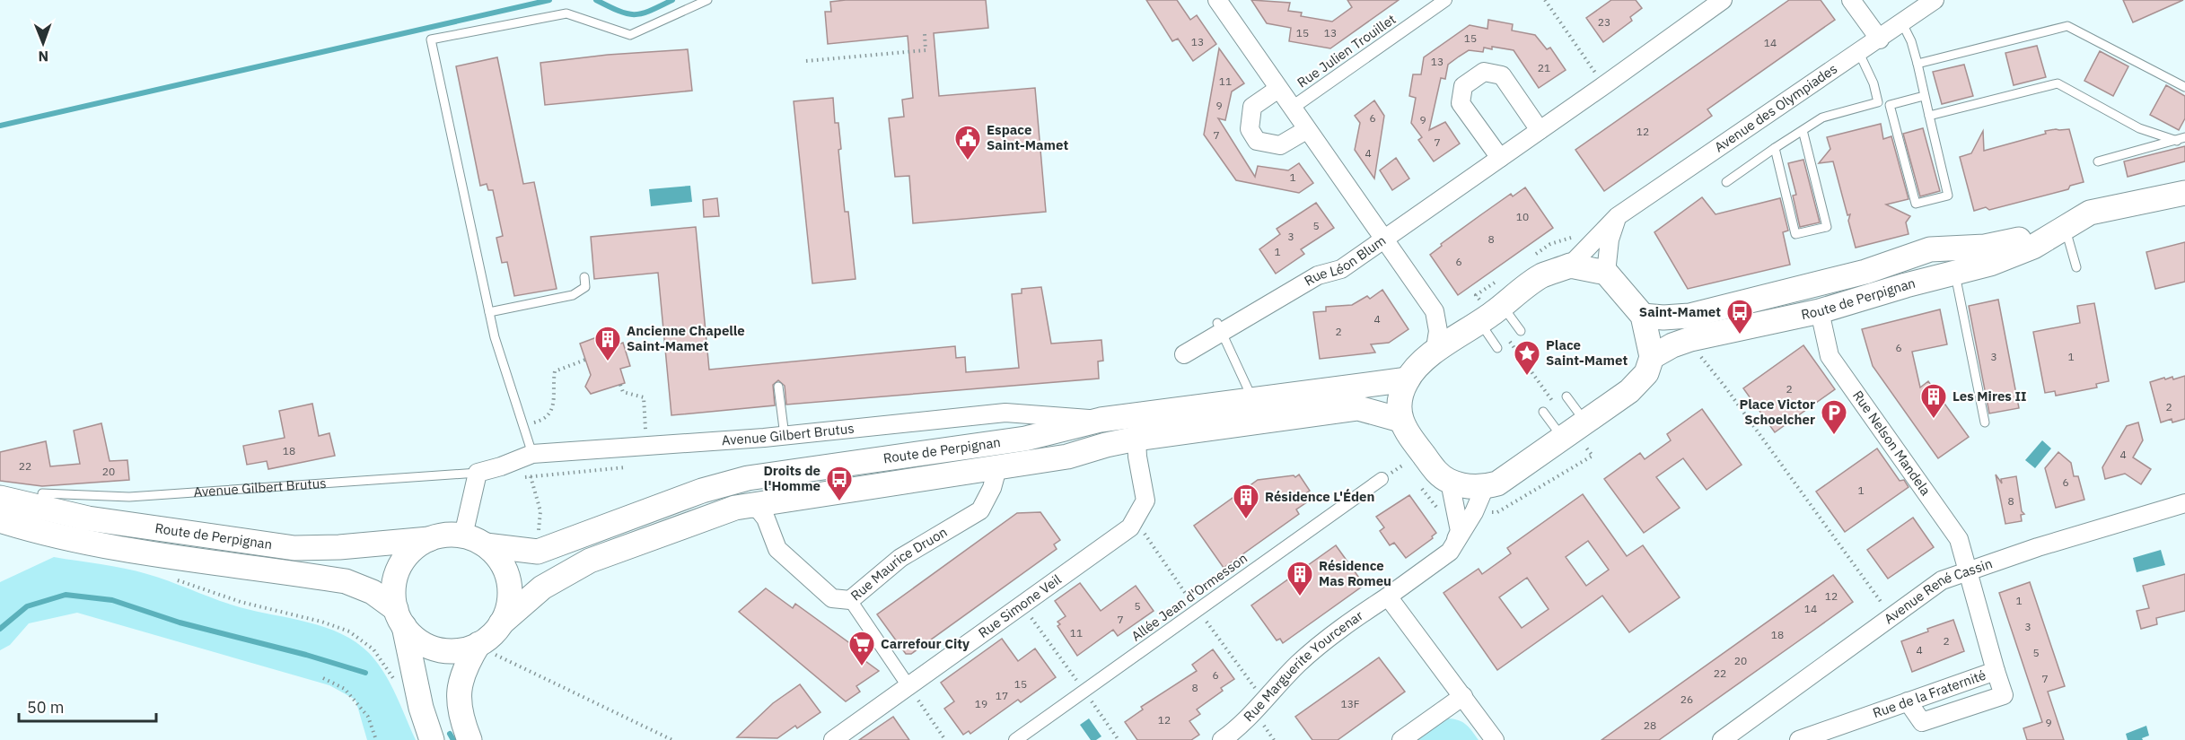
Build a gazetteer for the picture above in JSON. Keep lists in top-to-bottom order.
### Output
{
  "streets": {
    "main road": ["Route de Perpignan"],
    "street": [
      "Rue Julien Trouillet",
      "Avenue des Olympiades",
      "Rue Léon Blum",
      "Avenue Gilbert Brutus",
      "Rue Nelson Mandela",
      "Rue Maurice Druon",
      "Avenue René Cassin",
      "Allée Jean d'Ormesson",
      "Rue Simone Veil",
      "Rue Marguerite Yourcenar",
      "Rue de la Fraternité"
    ]
  },
  "crossings": [
    ["Route de Perpignan", "Avenue Gilbert Brutus"],
    ["Route de Perpignan", "Rue Nelson Mandela"],
    ["Route de Perpignan", "Rue Maurice Druon"],
    ["Route de Perpignan", "Rue Simone Veil"],
    ["Rue Nelson Mandela", "Avenue René Cassin"],
    ["Rue Nelson Mandela", "Rue de la Fraternité"],
    ["Avenue René Cassin", "Rue de la Fraternité"]
  ],
  "places": {
    "public building": ["Espace Saint-Mamet"],
    "bus stop": ["Saint-Mamet", "Droits de l'Homme"],
    "building": [
      "Ancienne Chapelle Saint-Mamet",
      "Les Mires II",
      "Résidence L'Éden",
      "Résidence Mas Romeu"
    ],
    "place": ["Place Saint-Mamet"],
    "parking": ["Place Victor Schoelcher"],
    "supermarket": ["Carrefour City"]
  },
  "house_numbers": [
    "23",
    "15",
    "13",
    "15",
    "13",
    "14",
    "13",
    "21",
    "11",
    "9",
    "6",
    "9",
    "12",
    "7",
    "7",
    "4",
    "1",
    "10",
    "5",
    "3",
    "8",
    "1",
    "6",
    "4",
    "2",
    "6",
    "3",
    "1",
    "2",
    "2",
    "18",
    "4",
    "22",
    "20",
    "6",
    "1",
    "8",
    "12",
    "1",
    "5",
    "14",
    "7",
    "3",
    "11",
    "18",
    "2",
    "4",
    "5",
    "20",
    "22",
    "6",
    "7",
    "15",
    "8",
    "17",
    "26",
    "19",
    "13F",
    "12",
    "9",
    "28"
  ],
  "scale_bar": "50 m",
  "north": "bottom"
}
